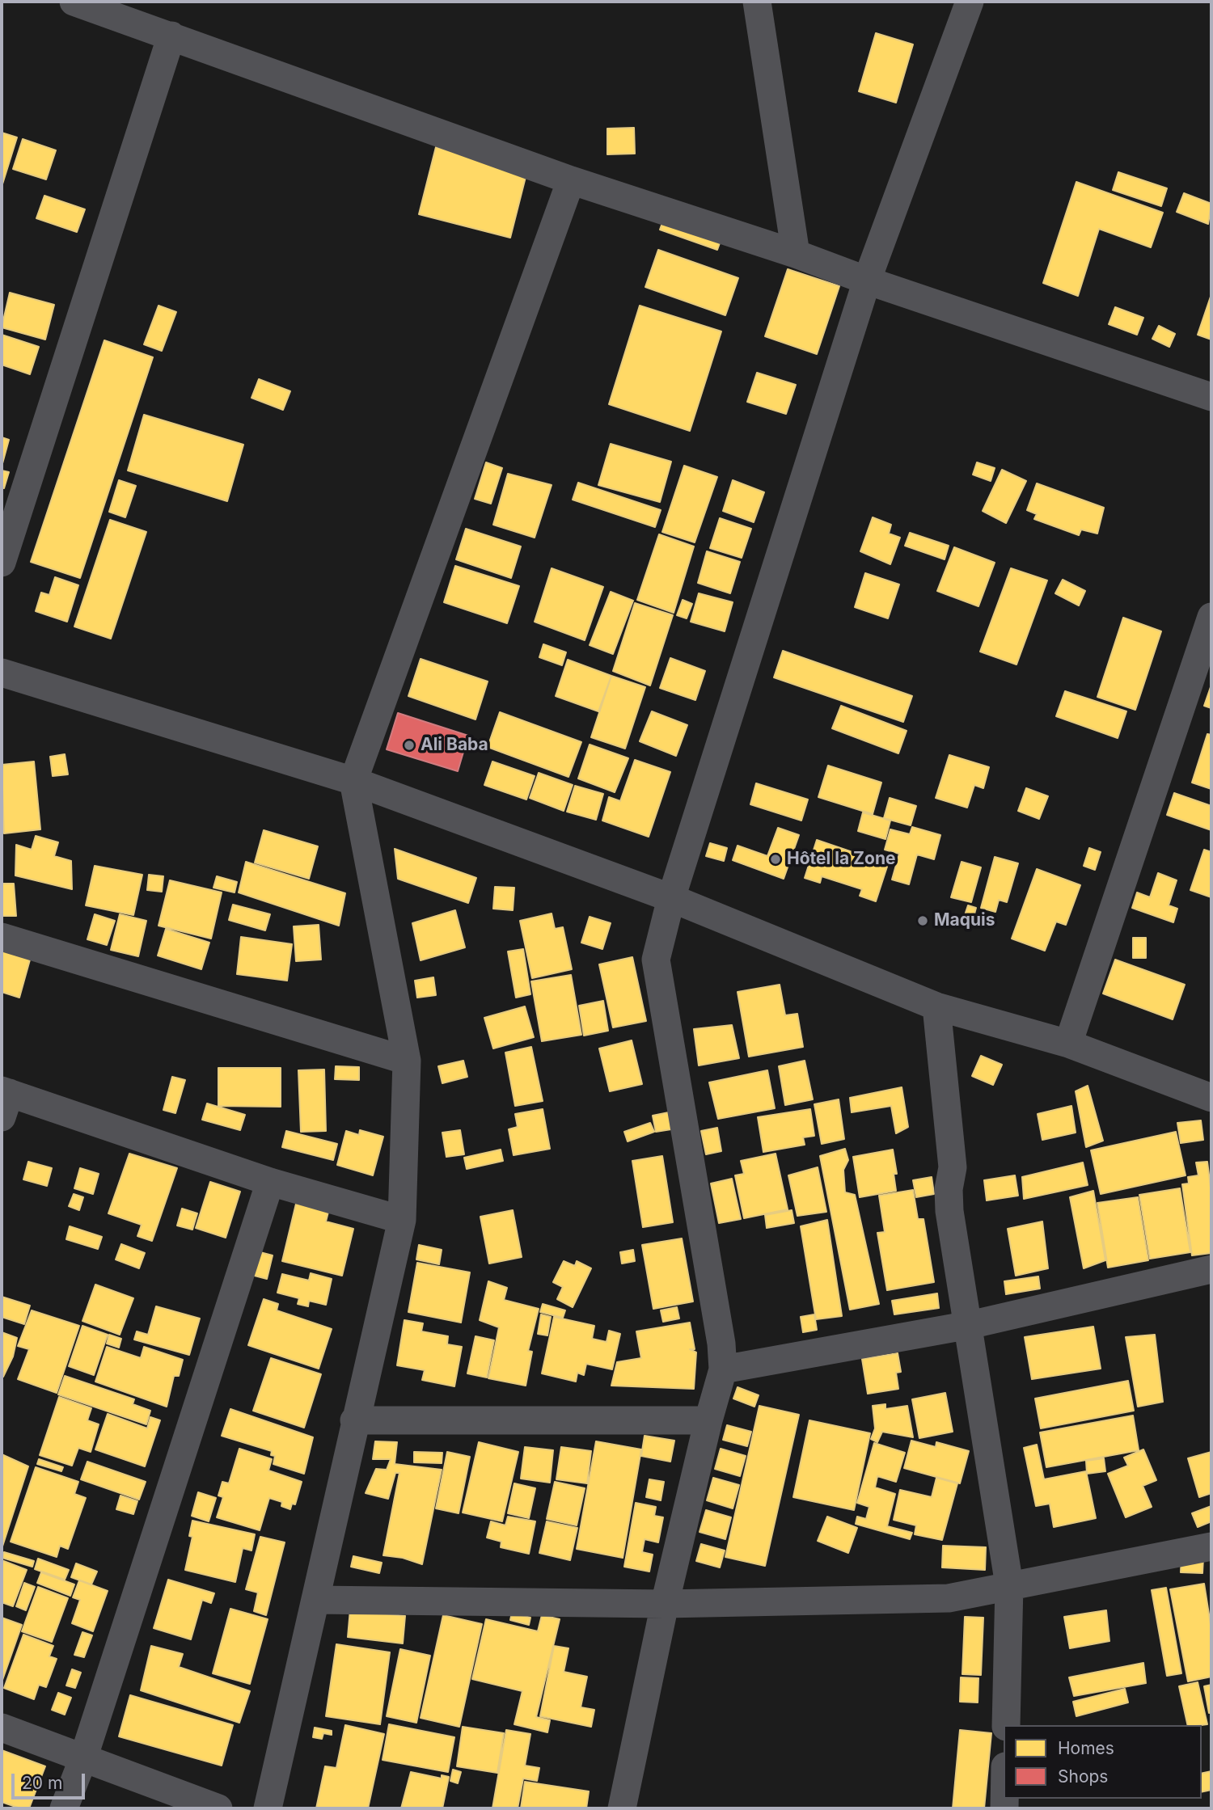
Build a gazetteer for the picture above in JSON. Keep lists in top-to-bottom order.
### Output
{
  "places": ["Ali Baba", "Hôtel la Zone", "Maquis"],
  "legend": ["Homes", "Shops"],
  "scale_bar": "20 m"
}
